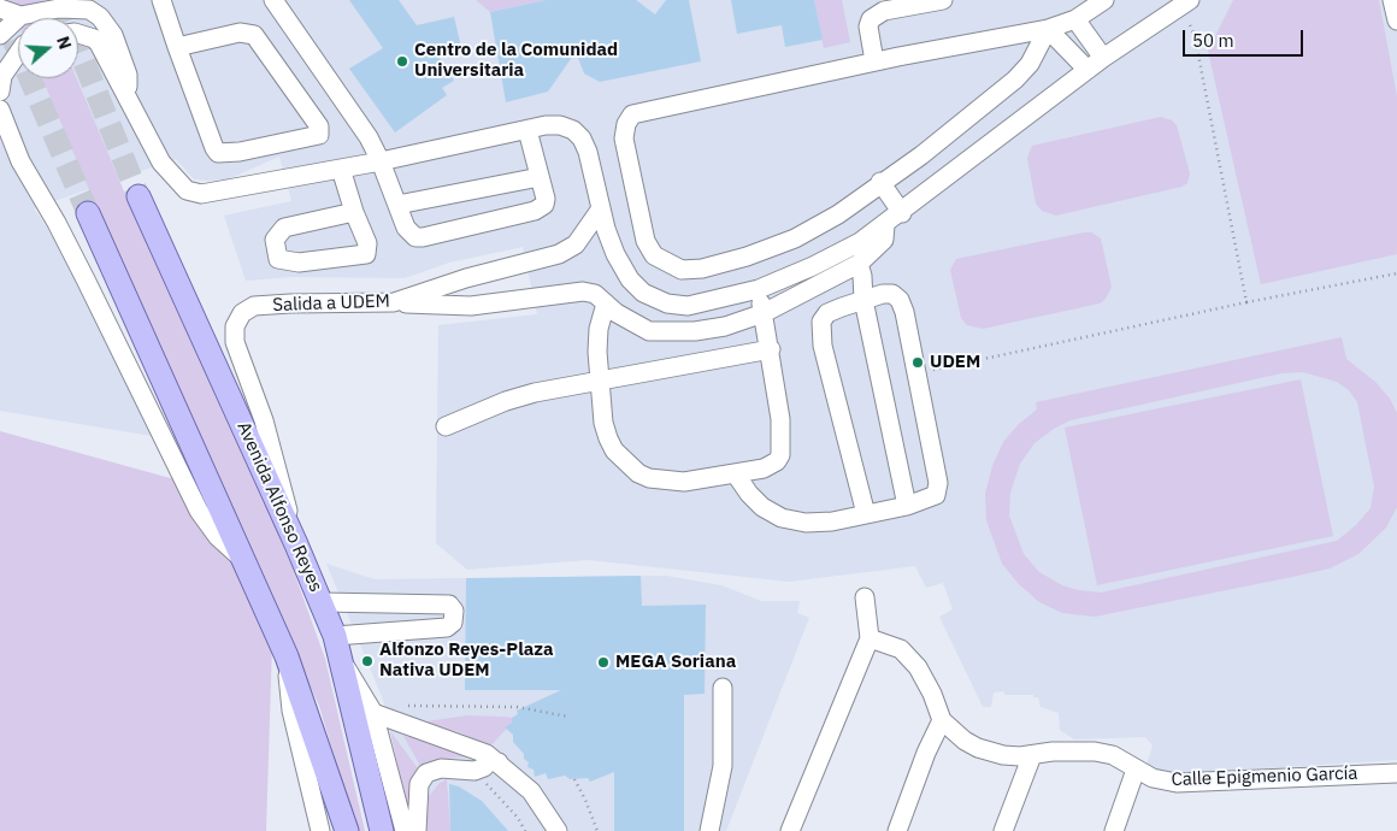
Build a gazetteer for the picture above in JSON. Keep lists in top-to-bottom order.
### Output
{
  "streets": {
    "main road": ["Avenida Alfonso Reyes"],
    "street": ["Salida a UDEM", "Calle Epigmenio García"]
  },
  "crossings": [
    ["Salida a UDEM", "Avenida Alfonso Reyes"]
  ],
  "places": [
    "Centro de la Comunidad Universitaria",
    "UDEM",
    "Alfonzo Reyes-Plaza Nativa UDEM",
    "MEGA Soriana"
  ],
  "scale_bar": "50 m",
  "north": "right"
}
